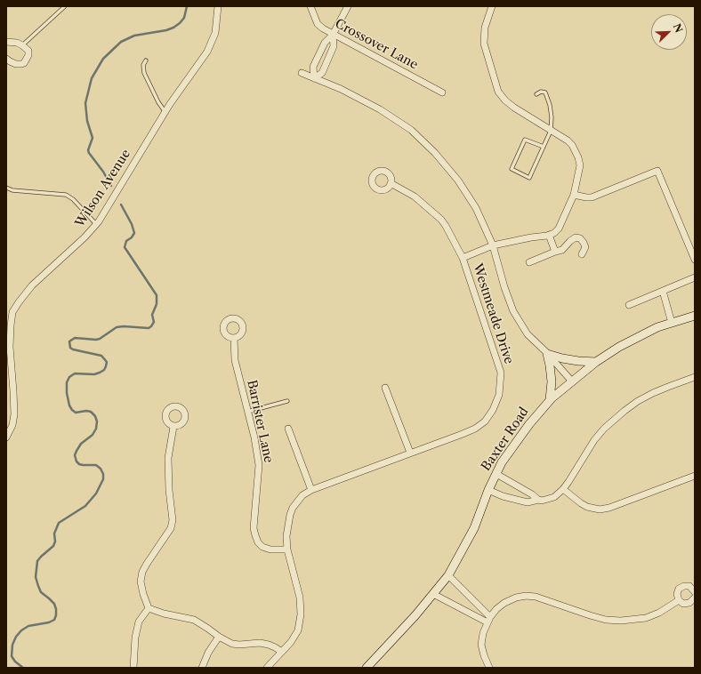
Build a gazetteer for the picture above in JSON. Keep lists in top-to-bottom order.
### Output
{
  "streets": {
    "main road": ["Baxter Road"],
    "street": [
      "Crossover Lane",
      "Wilson Avenue",
      "Westmeade Drive",
      "Barrister Lane"
    ]
  },
  "crossings": [
    ["Westmeade Drive", "Barrister Lane"]
  ],
  "north": "top right"
}
